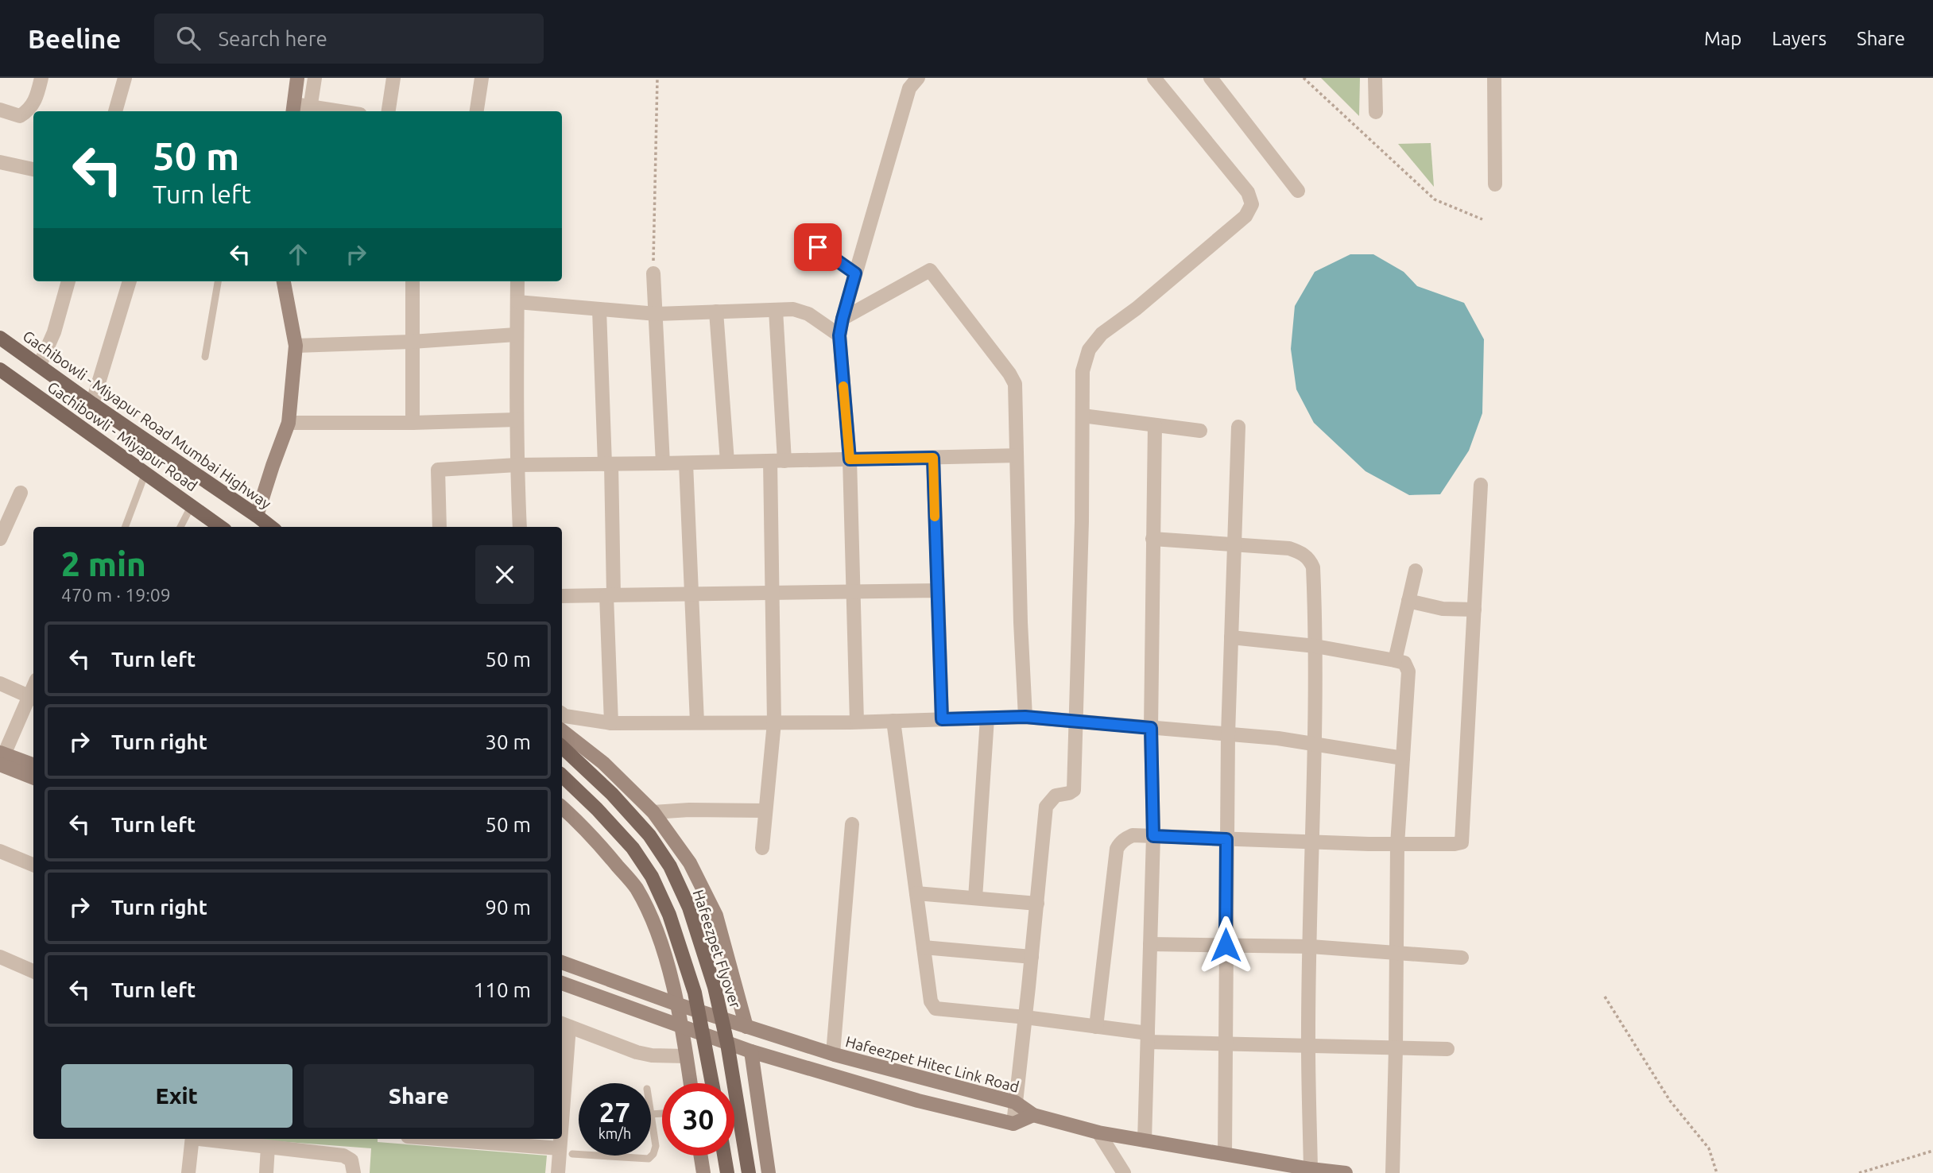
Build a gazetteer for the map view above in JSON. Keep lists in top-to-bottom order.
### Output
{
  "streets": {
    "main road": [
      "Gachibowli - Miyapur Road Mumbai Highway",
      "Gachibowli - Miyapur Road",
      "Hafeezpet Flyover",
      "Hafeezpet Hitec Link Road"
    ]
  },
  "page": {
    "header": "Beeline",
    "search": "Search here",
    "nav": ["Map", "Layers", "Share"],
    "turn": ["50 m", "Turn left"],
    "heading": ["2 min", "470 m · 19:09"],
    "list": [
      {
        "name": "Turn left",
        "value": "50 m"
      },
      {
        "name": "Turn right",
        "value": "30 m"
      },
      {
        "name": "Turn left",
        "value": "50 m"
      },
      {
        "name": "Turn right",
        "value": "90 m"
      },
      {
        "name": "Turn left",
        "value": "110 m"
      }
    ],
    "buttons": ["Exit", "Share"],
    "speed": "27 km/h",
    "limit": "30"
  }
}
